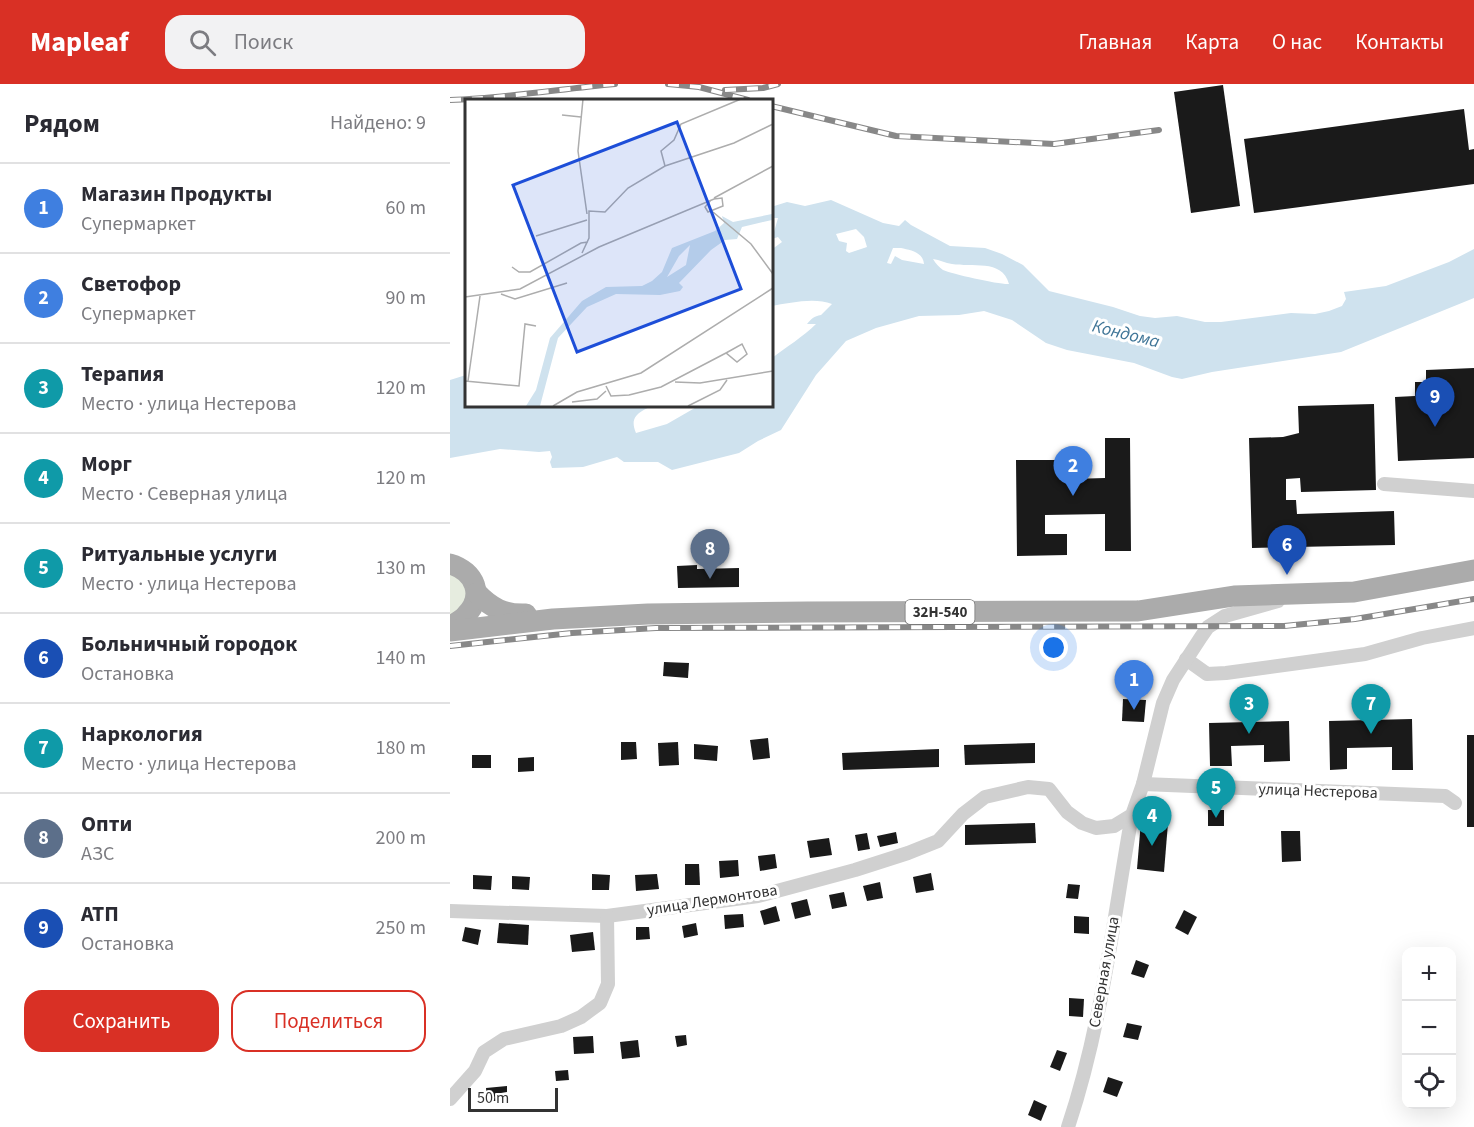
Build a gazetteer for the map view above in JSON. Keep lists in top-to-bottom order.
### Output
{
  "streets": {
    "main road": ["32Н-540"],
    "street": ["улица Нестерова", "улица Лермонтова", "Северная улица"]
  },
  "crossings": [
    ["улица Лермонтова", "Северная улица"]
  ],
  "water": ["Кондома"],
  "scale_bar": "50 m",
  "page": {
    "header": "Mapleaf",
    "search": "Поиск",
    "nav": [
      "Главная",
      "Карта",
      "О нас",
      "Контакты"
    ],
    "heading": ["Рядом", "Найдено: 9"],
    "list": [
      {
        "mark": "1",
        "name": "Магазин Продукты",
        "note": "Супермаркет",
        "value": "60 m"
      },
      {
        "mark": "2",
        "name": "Светофор",
        "note": "Супермаркет",
        "value": "90 m"
      },
      {
        "mark": "3",
        "name": "Терапия",
        "note": "Место · улица Нестерова",
        "value": "120 m"
      },
      {
        "mark": "4",
        "name": "Морг",
        "note": "Место · Северная улица",
        "value": "120 m"
      },
      {
        "mark": "5",
        "name": "Ритуальные услуги",
        "note": "Место · улица Нестерова",
        "value": "130 m"
      },
      {
        "mark": "6",
        "name": "Больничный городок",
        "note": "Остановка",
        "value": "140 m"
      },
      {
        "mark": "7",
        "name": "Наркология",
        "note": "Место · улица Нестерова",
        "value": "180 m"
      },
      {
        "mark": "8",
        "name": "Опти",
        "note": "АЗС",
        "value": "200 m"
      },
      {
        "mark": "9",
        "name": "АТП",
        "note": "Остановка",
        "value": "250 m"
      }
    ],
    "pins": [
      "9",
      "2",
      "6",
      "8",
      "1",
      "3",
      "7",
      "5",
      "4"
    ],
    "map_buttons": ["+", "−"],
    "buttons": ["Сохранить", "Поделиться"],
    "scale": "50 m"
  }
}
